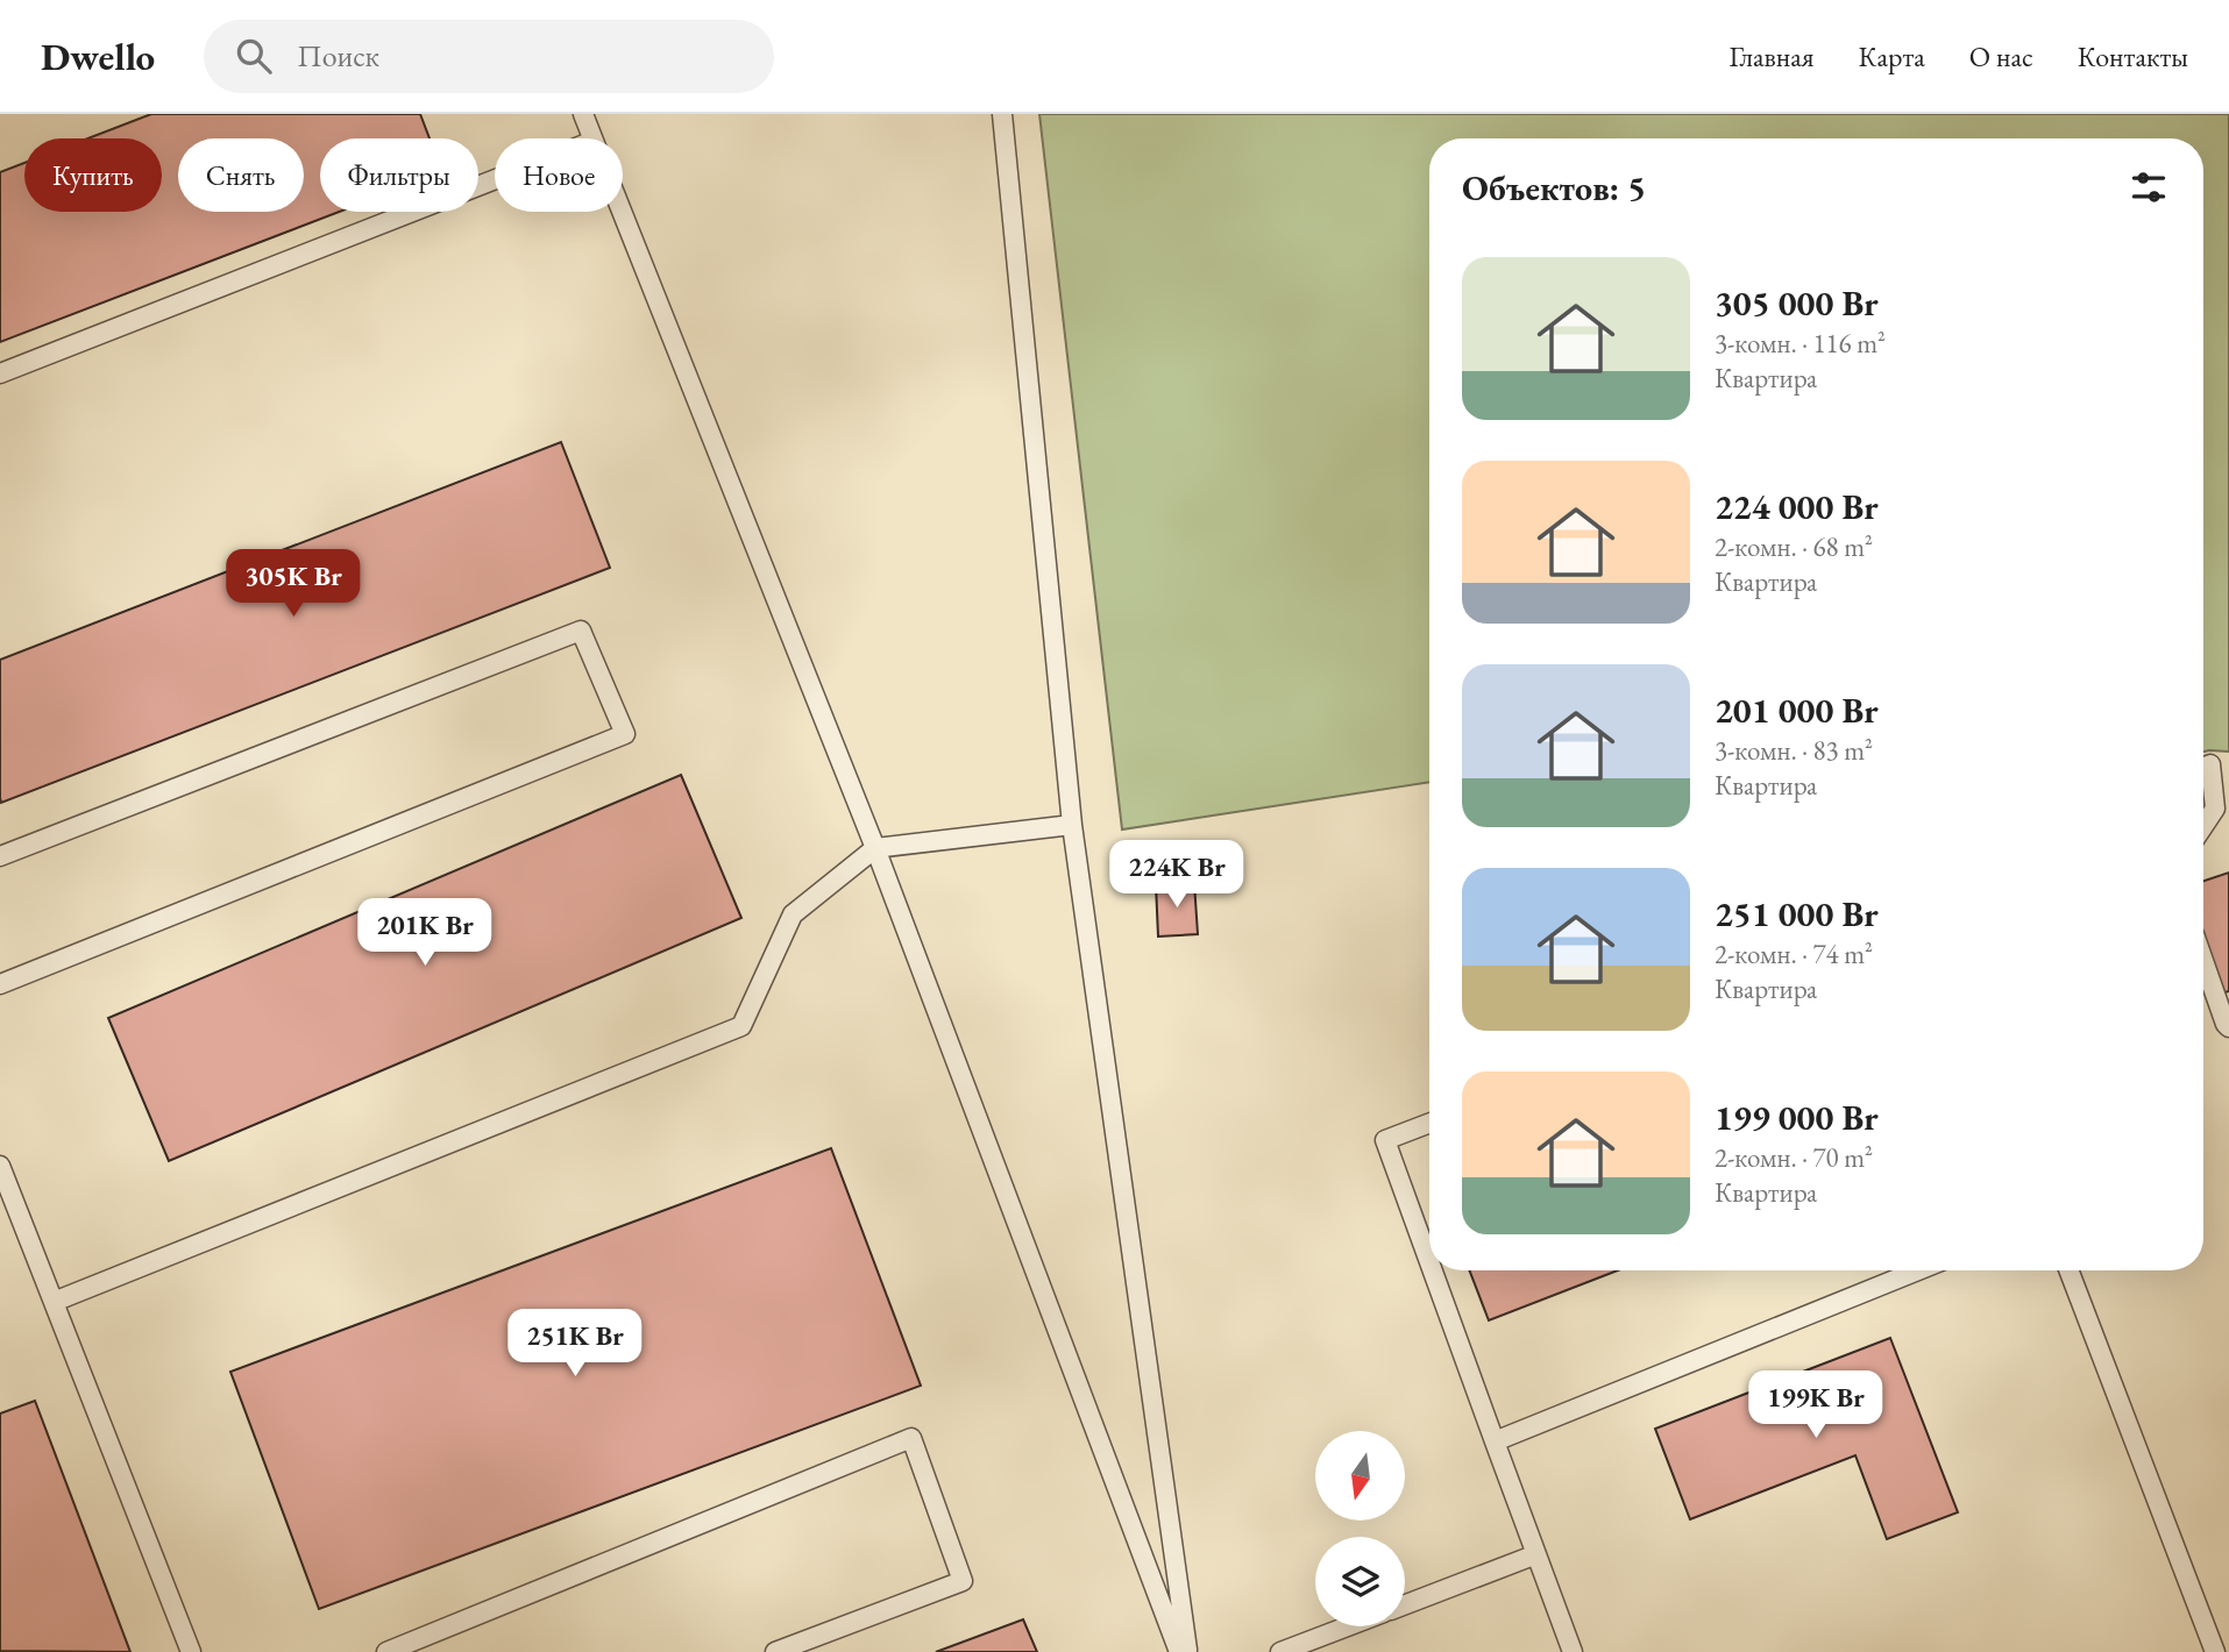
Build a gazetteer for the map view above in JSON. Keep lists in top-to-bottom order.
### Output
{
  "north": "bottom",
  "page": {
    "header": "Dwello",
    "search": "Поиск",
    "nav": [
      "Главная",
      "Карта",
      "О нас",
      "Контакты"
    ],
    "chip": [
      "Купить",
      "Снять",
      "Фильтры",
      "Новое"
    ],
    "heading": "Объектов: 5",
    "list": [
      {
        "name": "305 000 Br",
        "note": "3-комн. · 116 m² · Квартира"
      },
      {
        "name": "224 000 Br",
        "note": "2-комн. · 68 m² · Квартира"
      },
      {
        "name": "201 000 Br",
        "note": "3-комн. · 83 m² · Квартира"
      },
      {
        "name": "251 000 Br",
        "note": "2-комн. · 74 m² · Квартира"
      },
      {
        "name": "199 000 Br",
        "note": "2-комн. · 70 m² · Квартира"
      }
    ],
    "price": [
      "305K Br",
      "224K Br",
      "201K Br",
      "251K Br",
      "199K Br"
    ]
  }
}
